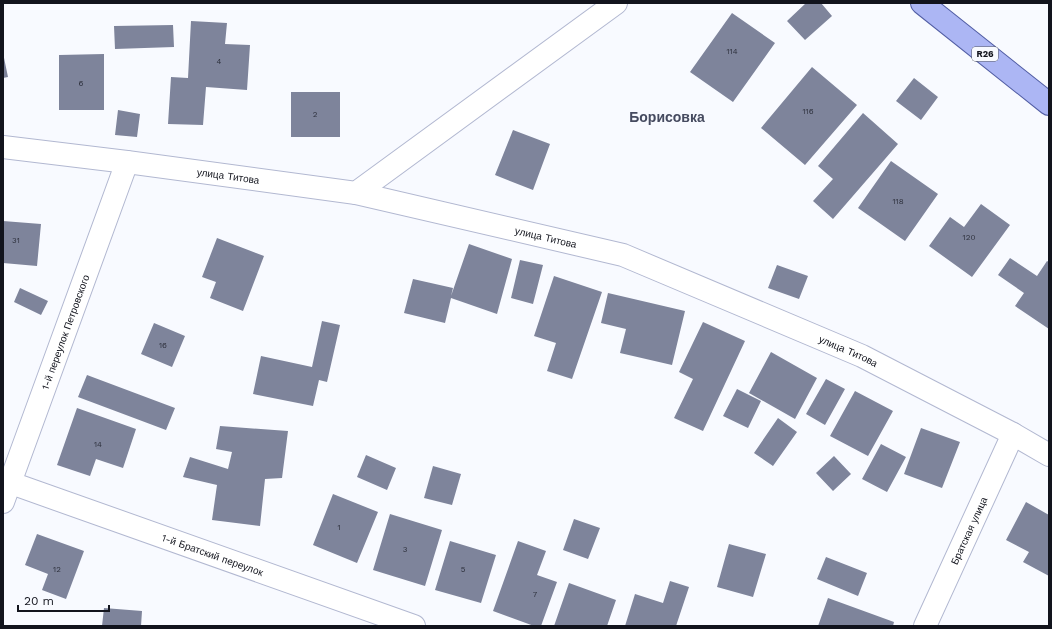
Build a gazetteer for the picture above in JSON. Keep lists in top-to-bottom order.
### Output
{
  "streets": {
    "main road": ["R26"],
    "street": [
      "улица Титова",
      "1-й переулок Петровского",
      "Братская улица",
      "1-й Братский переулок"
    ]
  },
  "crossings": [
    ["улица Титова", "1-й переулок Петровского"],
    ["улица Титова", "Братская улица"],
    ["1-й переулок Петровского", "1-й Братский переулок"]
  ],
  "districts": ["Борисовка"],
  "house_numbers": [
    "114",
    "4",
    "6",
    "116",
    "2",
    "118",
    "120",
    "31",
    "16",
    "14",
    "1",
    "3",
    "12",
    "5",
    "7"
  ],
  "scale_bar": "20 m"
}
